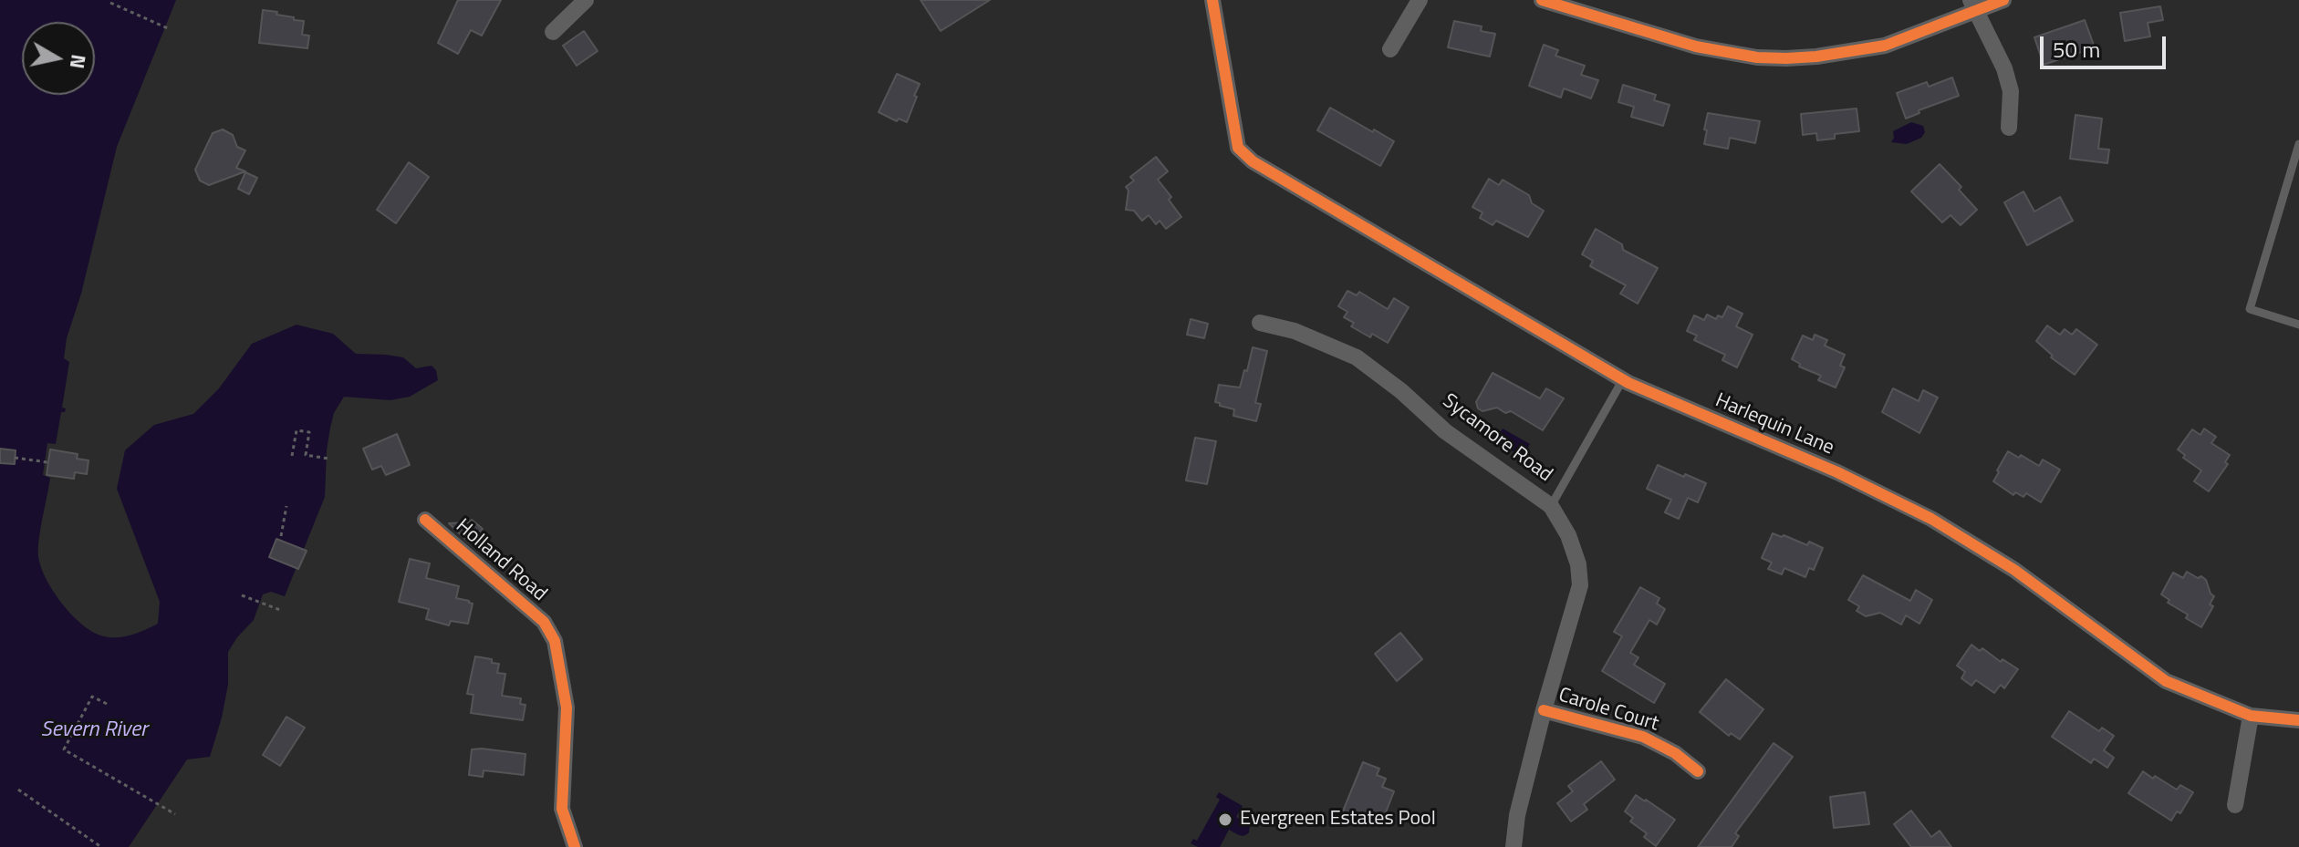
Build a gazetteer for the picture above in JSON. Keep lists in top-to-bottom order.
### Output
{
  "streets": {
    "street": [
      "Harlequin Lane",
      "Sycamore Road",
      "Holland Road",
      "Carole Court"
    ]
  },
  "crossings": [
    ["Sycamore Road", "Carole Court"]
  ],
  "water": ["Severn River"],
  "places": ["Evergreen Estates Pool"],
  "scale_bar": "50 m",
  "north": "right"
}
